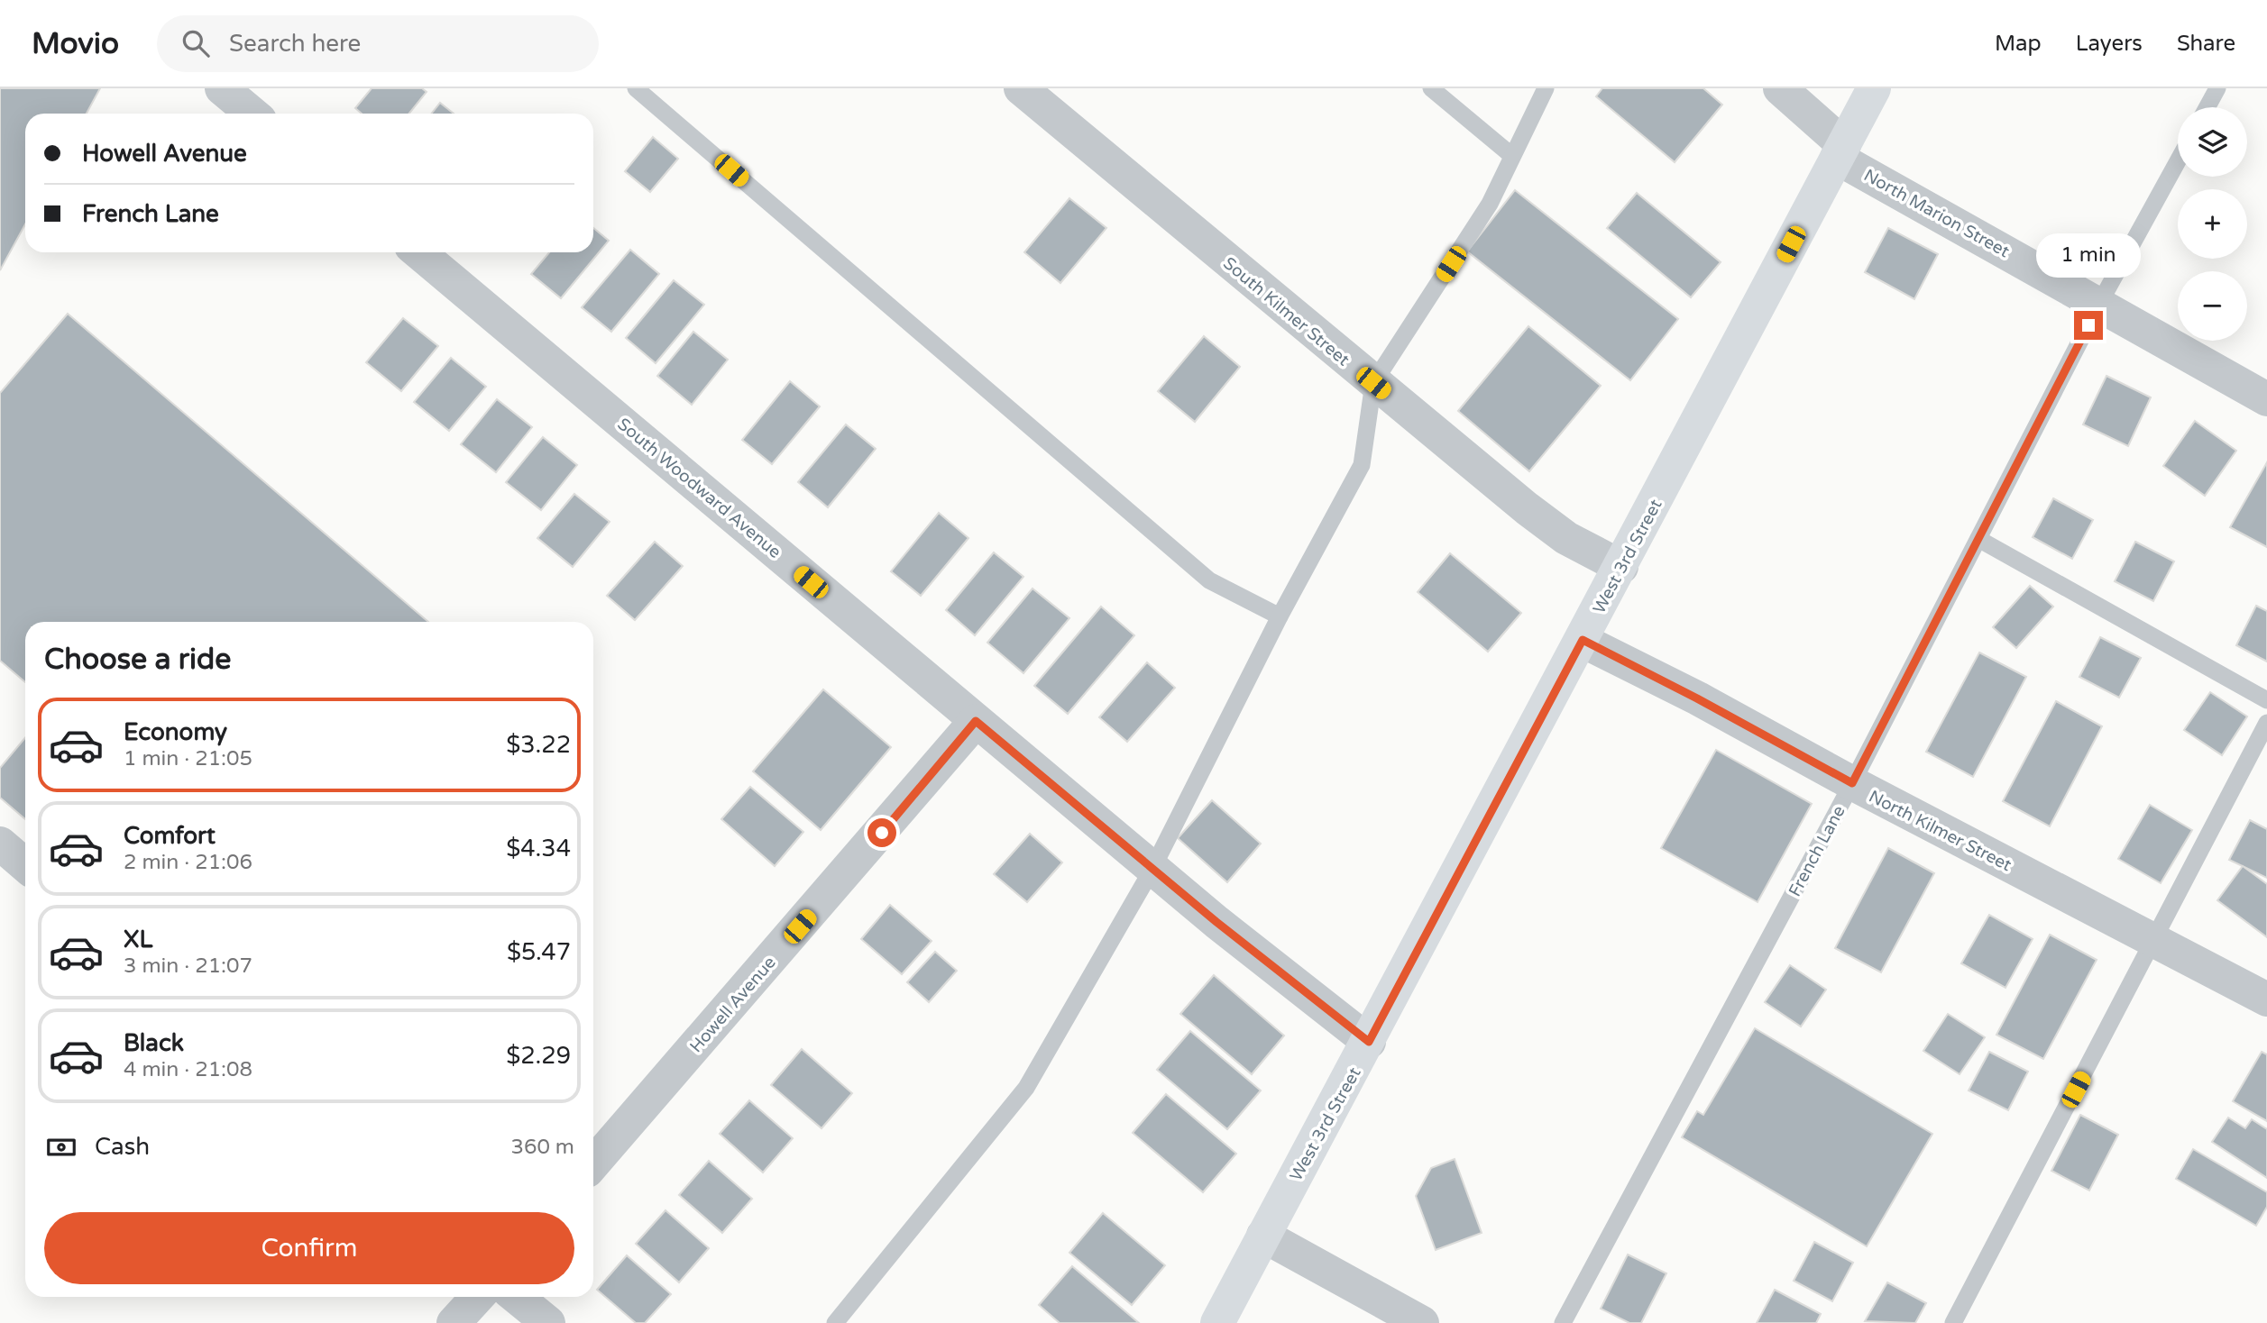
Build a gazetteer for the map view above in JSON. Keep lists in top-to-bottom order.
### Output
{
  "streets": {
    "main road": ["West 3rd Street"],
    "street": [
      "North Marion Street",
      "South Kilmer Street",
      "South Woodward Avenue",
      "North Kilmer Street",
      "Howell Avenue"
    ],
    "lane": ["French Lane"]
  },
  "crossings": [
    ["North Marion Street", "West 3rd Street"],
    ["North Marion Street", "French Lane"],
    ["South Kilmer Street", "West 3rd Street"],
    ["South Woodward Avenue", "West 3rd Street"],
    ["South Woodward Avenue", "Howell Avenue"],
    ["West 3rd Street", "North Kilmer Street"],
    ["North Kilmer Street", "French Lane"]
  ],
  "page": {
    "header": "Movio",
    "search": "Search here",
    "nav": ["Map", "Layers", "Share"],
    "map_buttons": ["+", "−"],
    "banner": ["Howell Avenue", "French Lane"],
    "bubble": "1 min",
    "heading": "Choose a ride",
    "list": [
      {
        "name": "Economy",
        "note": "1 min · 21:05",
        "value": "$3.22"
      },
      {
        "name": "Comfort",
        "note": "2 min · 21:06",
        "value": "$4.34"
      },
      {
        "name": "XL",
        "note": "3 min · 21:07",
        "value": "$5.47"
      },
      {
        "name": "Black",
        "note": "4 min · 21:08",
        "value": "$2.29"
      }
    ],
    "pay": ["Cash", "360 m"],
    "buttons": "Confirm"
  }
}
